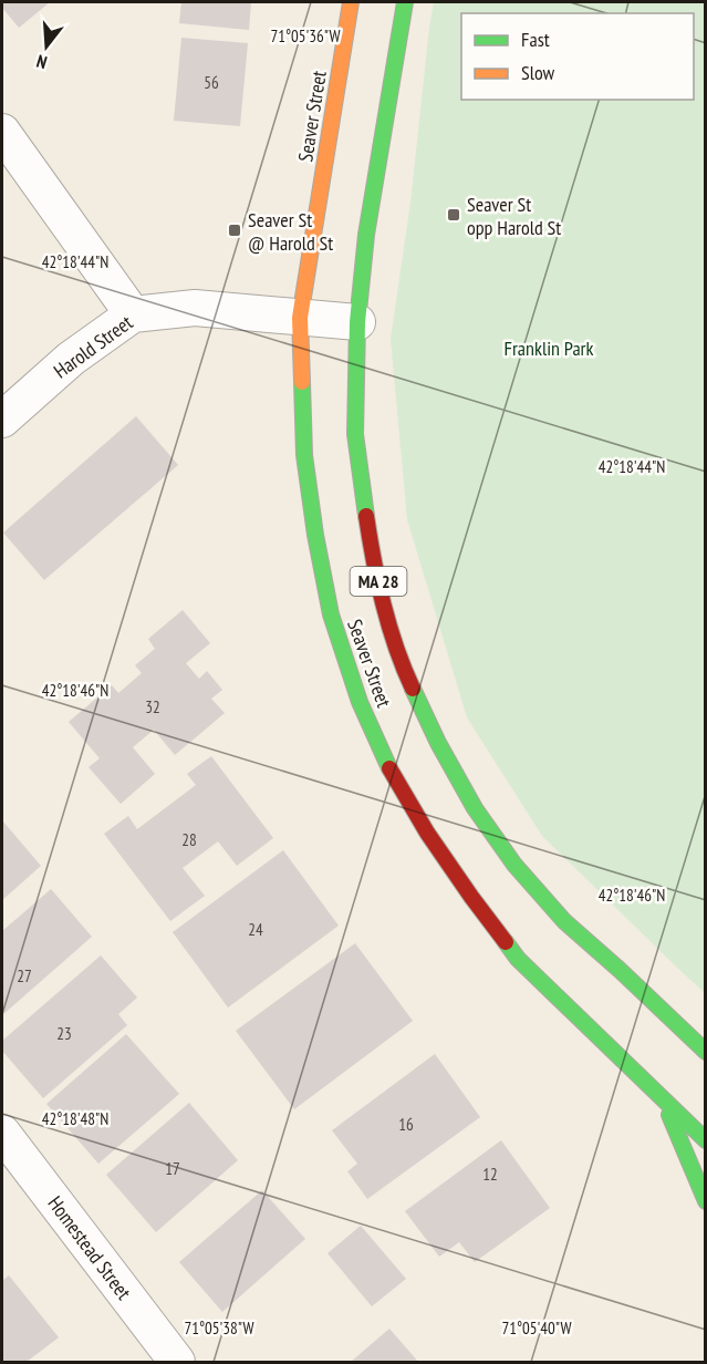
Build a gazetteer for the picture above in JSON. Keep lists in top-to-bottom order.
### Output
{
  "streets": {
    "main road": ["Seaver Street", "MA 28"],
    "street": ["Harold Street", "Homestead Street"]
  },
  "crossings": [
    ["Seaver Street", "Harold Street"]
  ],
  "parks": ["Franklin Park"],
  "places": {
    "transit": ["Seaver St opp Harold St", "Seaver St @ Harold St"]
  },
  "house_numbers": [
    "56",
    "32",
    "28",
    "24",
    "27",
    "23",
    "16",
    "17",
    "12"
  ],
  "legend": ["Fast", "Slow"],
  "north": "bottom",
  "coordinates": [
    "71°05'36\"W",
    "42°18'44\"N",
    "42°18'46\"N",
    "42°18'48\"N",
    "71°05'38\"W",
    "71°05'40\"W"
  ]
}
